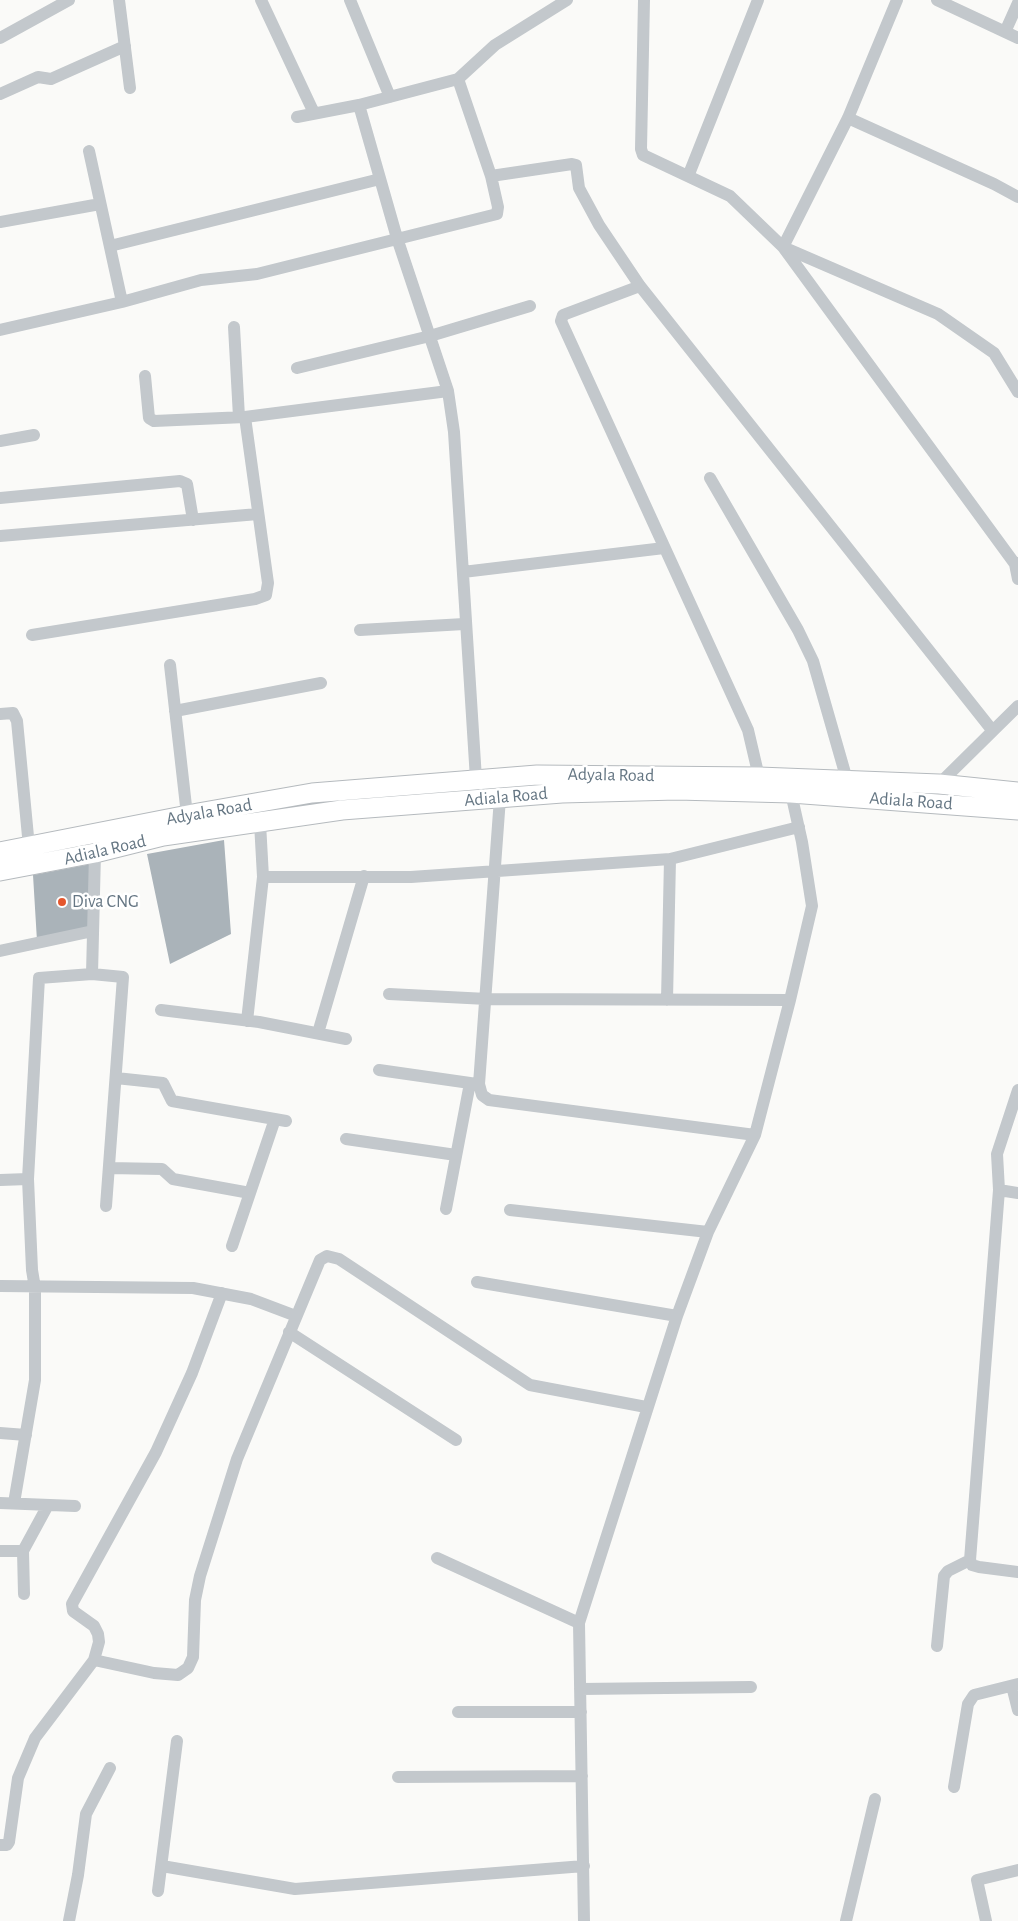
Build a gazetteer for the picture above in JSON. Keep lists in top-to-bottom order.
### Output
{
  "streets": {
    "main road": ["Adyala Road", "Adiala Road"]
  },
  "places": ["Diva CNG"]
}
